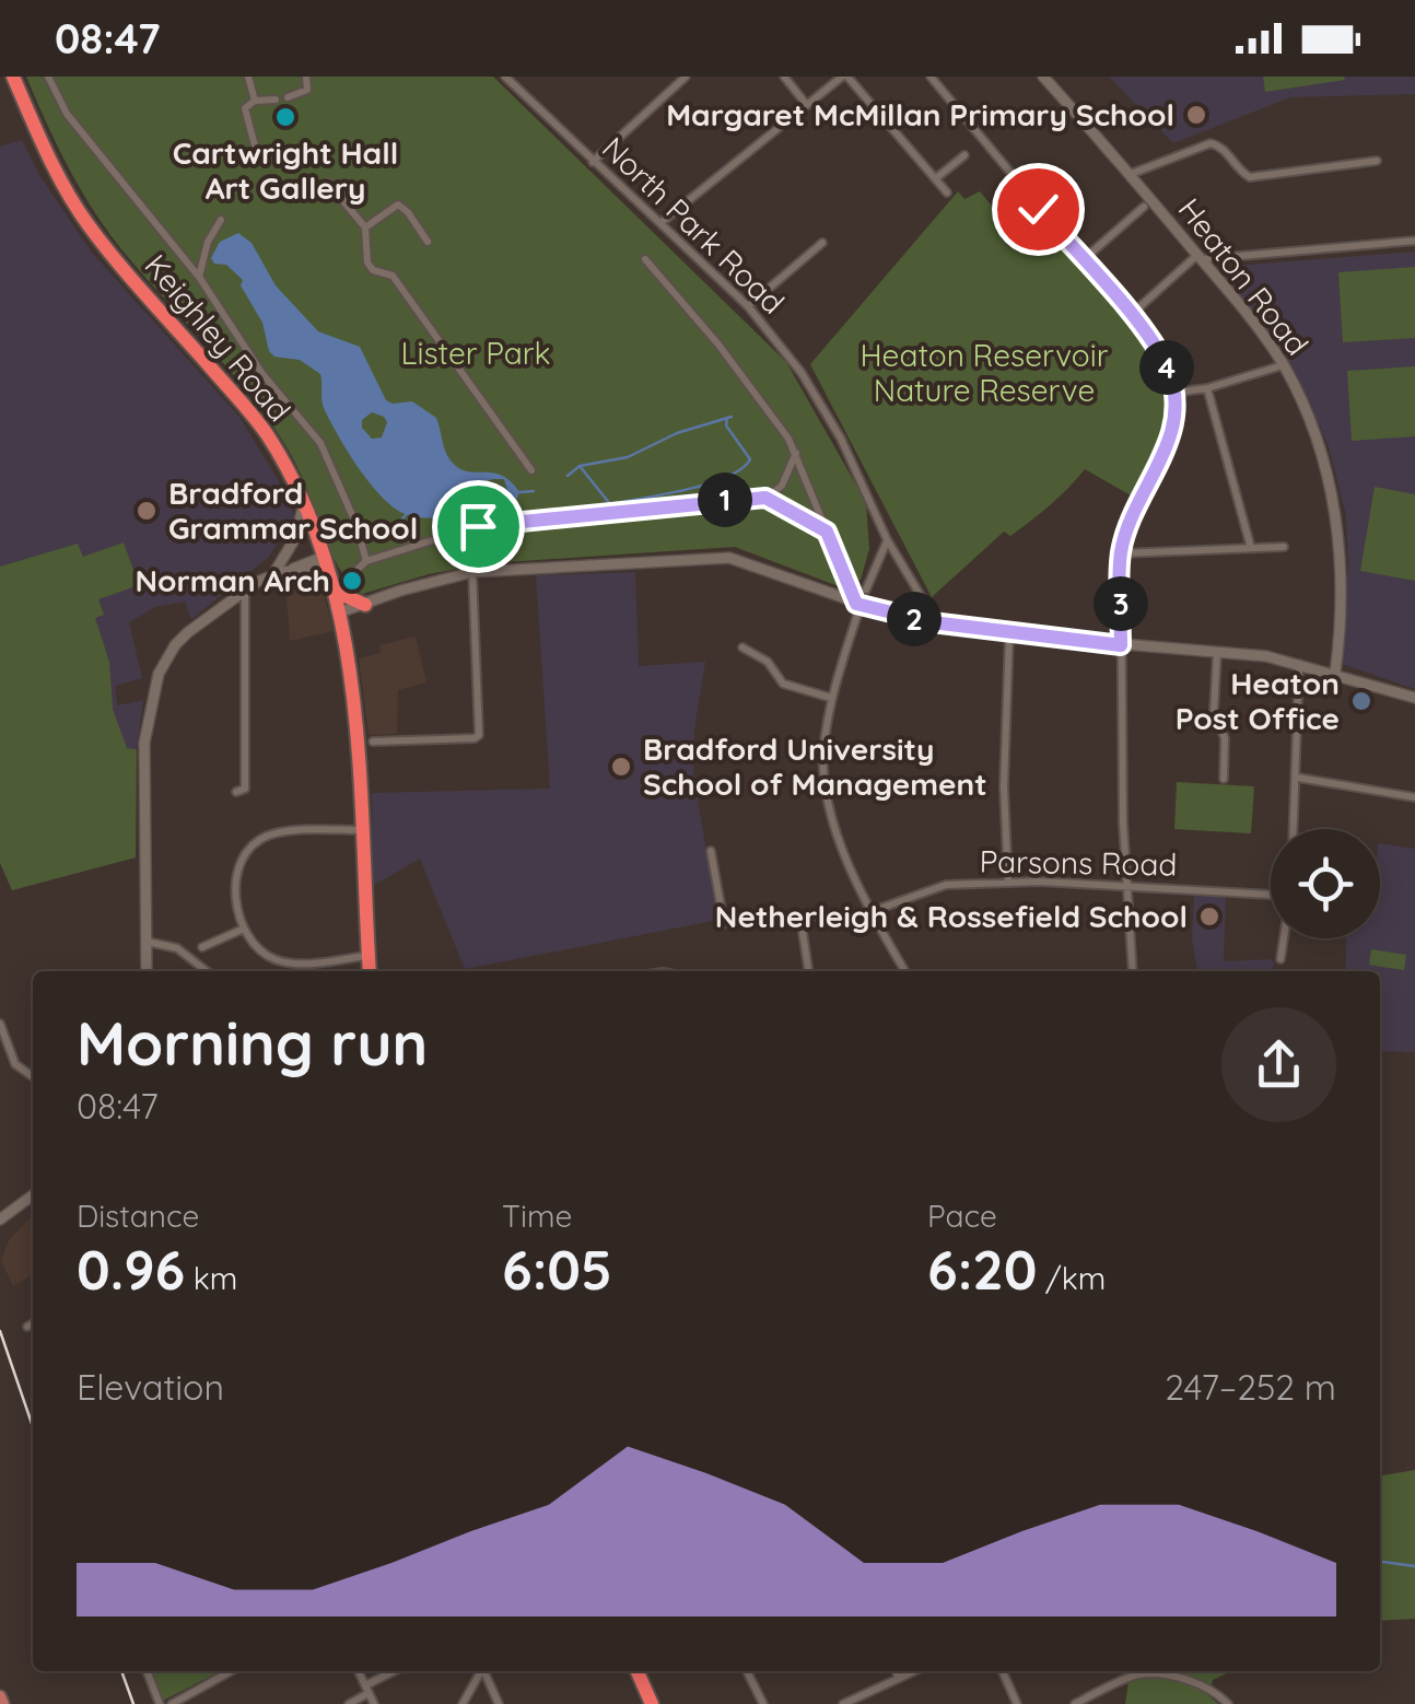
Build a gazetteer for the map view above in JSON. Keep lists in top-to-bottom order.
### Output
{
  "streets": {
    "highway": ["Keighley Road"],
    "street": ["North Park Road", "Heaton Road", "Parsons Road"]
  },
  "parks": ["Lister Park", "Heaton Reservoir Nature Reserve"],
  "places": [
    "Margaret McMillan Primary School",
    "Cartwright Hall Art Gallery",
    "Bradford Grammar School",
    "Norman Arch",
    "Heaton Post Office",
    "Bradford University School of Management",
    "Netherleigh & Rossefield School"
  ],
  "page": {
    "status": "08:47",
    "pins": [
      "4",
      "1",
      "3",
      "2"
    ],
    "heading": ["Morning run", "08:47"],
    "stats": [
      ["Distance", "0.96 km"],
      ["Time", "6:05"],
      ["Pace", "6:20 /km"]
    ],
    "chart": ["Elevation", "247–252 m"]
  }
}
